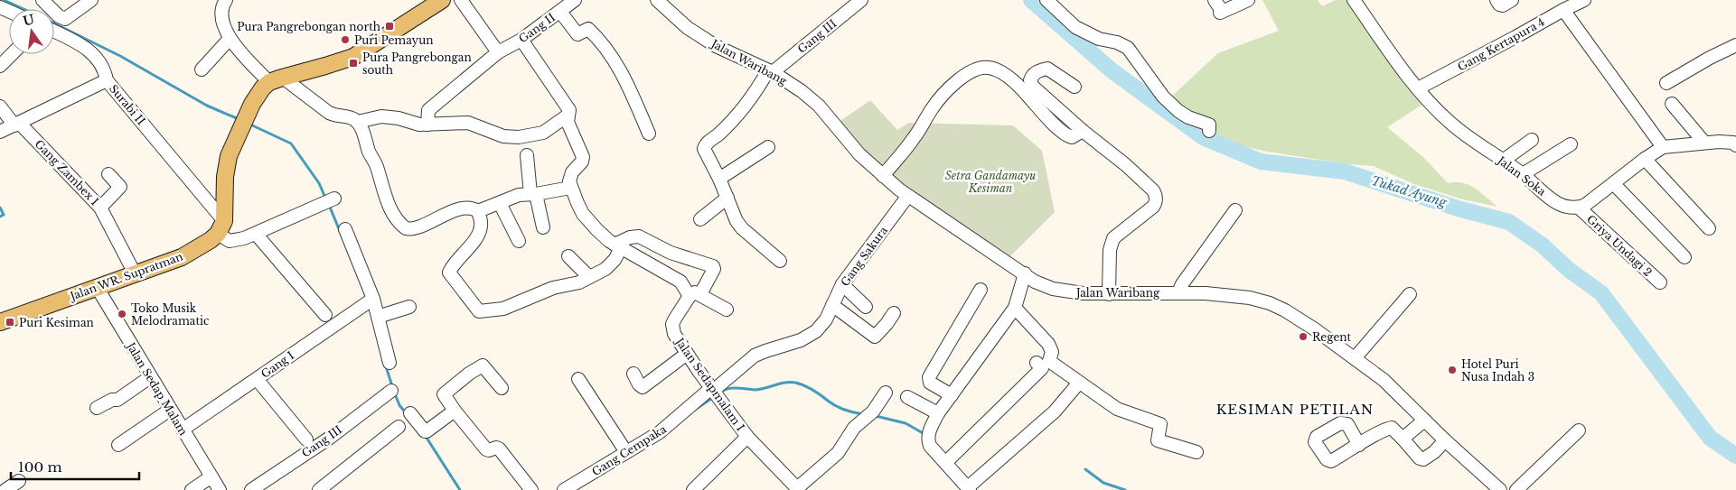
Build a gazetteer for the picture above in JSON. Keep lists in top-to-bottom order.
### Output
{
  "streets": {
    "main road": ["Jalan WR. Supratman"],
    "street": [
      "Gang II",
      "Gang III",
      "Gang Kertapura 4",
      "Jalan Waribang",
      "Surabi II",
      "Gang Zambex I",
      "Jalan Soka",
      "Griya Undagi 2",
      "Gang Sakura",
      "Gang I",
      "Jalan Sedapmalam I",
      "Jalan Sedap Malam",
      "Gang Cempaka"
    ]
  },
  "crossings": [
    ["Gang III", "Jalan Waribang"],
    ["Gang Kertapura 4", "Jalan Soka"],
    ["Jalan Waribang", "Gang Sakura"],
    ["Surabi II", "Gang Zambex I"],
    ["Surabi II", "Jalan WR. Supratman"],
    ["Gang Zambex I", "Jalan WR. Supratman"],
    ["Jalan Soka", "Griya Undagi 2"],
    ["Gang Sakura", "Jalan Sedapmalam I"],
    ["Gang Sakura", "Gang Cempaka"],
    ["Jalan WR. Supratman", "Jalan Sedap Malam"],
    ["Gang I", "Jalan Sedap Malam"],
    ["Jalan Sedapmalam I", "Gang Cempaka"]
  ],
  "districts": ["KESIMAN PETILAN"],
  "water": ["Tukad Ayung"],
  "parks": ["Setra Gandamayu Kesiman"],
  "places": {
    "transit": ["Pura Pangrebongan north", "Pura Pangrebongan south", "Puri Kesiman"],
    "other": [
      "Puri Pemayun",
      "Toko Musik Melodramatic",
      "Regent",
      "Hotel Puri Nusa Indah 3"
    ]
  },
  "scale_bar": "100 m",
  "north": "top"
}
